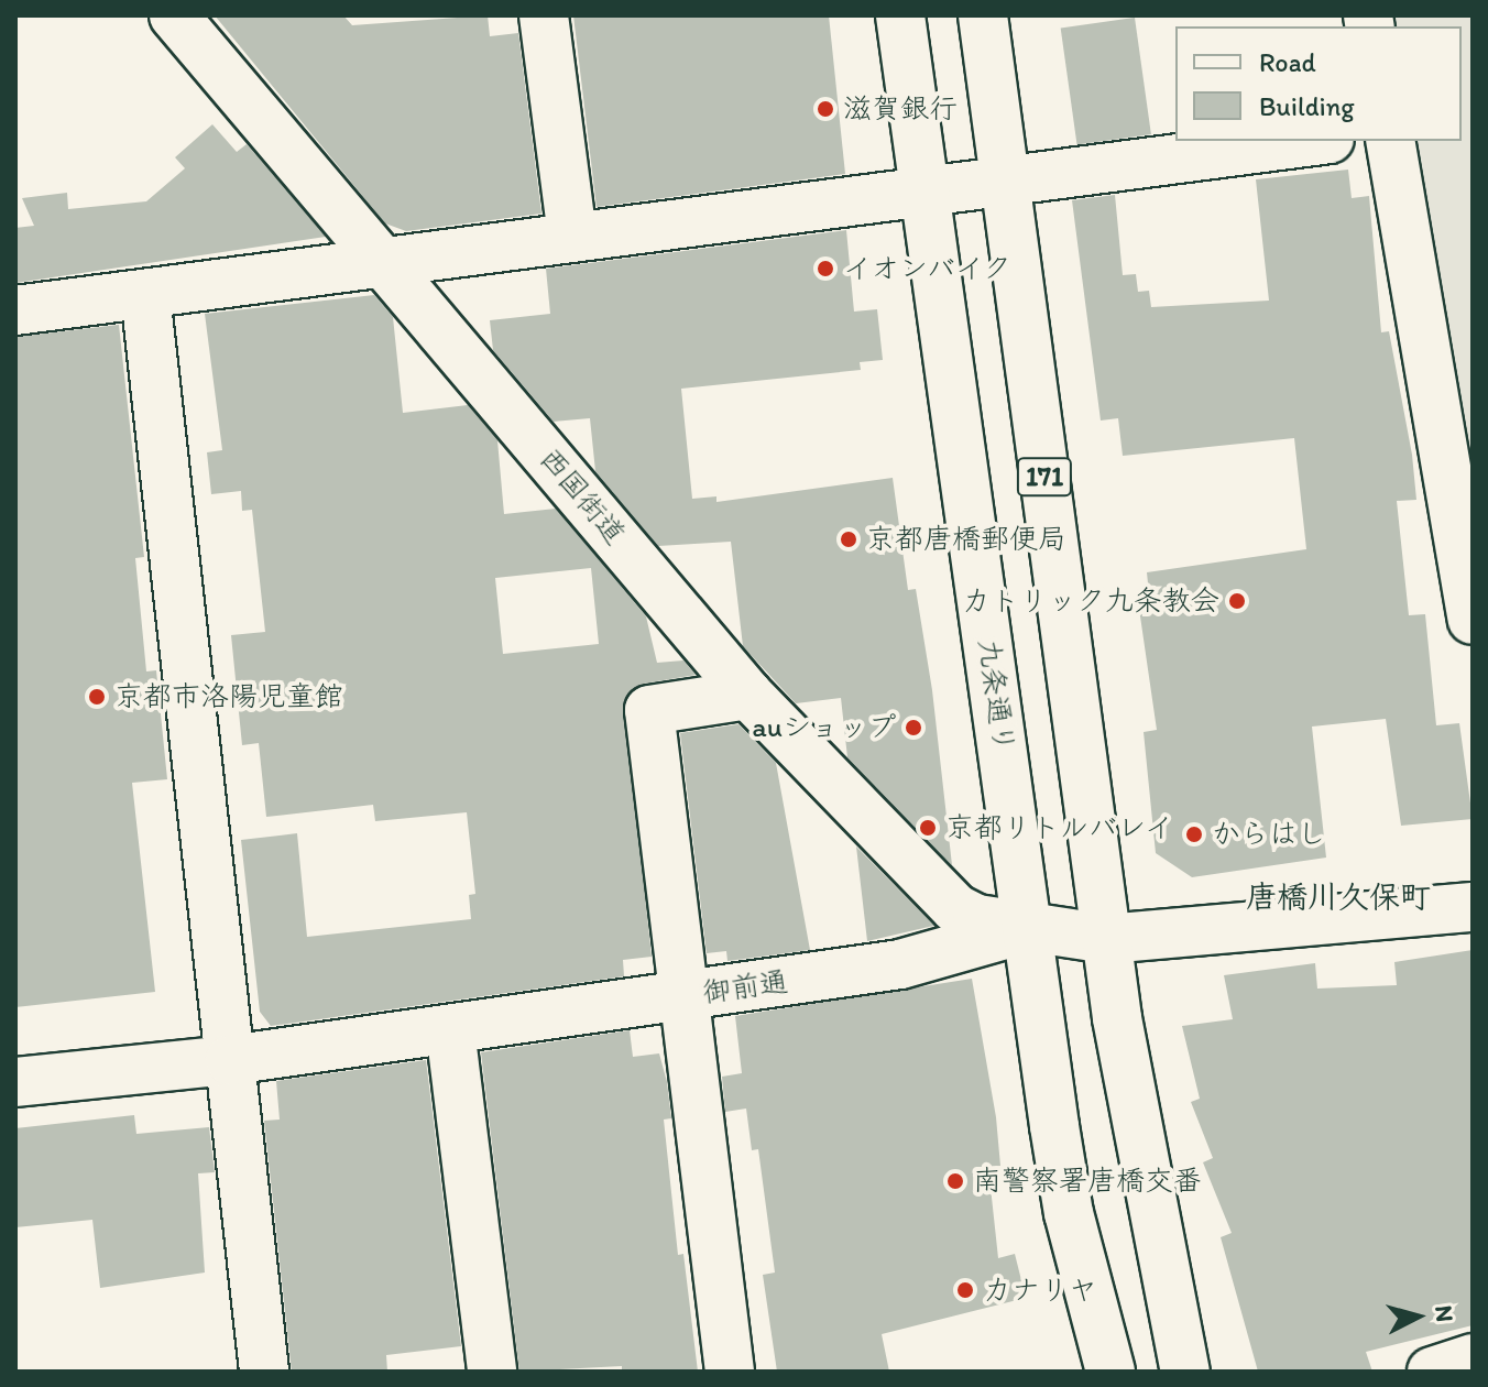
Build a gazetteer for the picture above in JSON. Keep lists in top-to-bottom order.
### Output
{
  "streets": {
    "main road": [
      "171",
      "西国街道",
      "九条通り",
      "御前通"
    ]
  },
  "crossings": [
    ["171", "御前通"],
    ["西国街道", "九条通り"],
    ["西国街道", "御前通"],
    ["九条通り", "御前通"]
  ],
  "districts": ["唐橋川久保町"],
  "places": [
    "滋賀銀行",
    "イオンバイク",
    "京都唐橋郵便局",
    "カトリック九条教会",
    "京都市洛陽児童館",
    "auショップ",
    "京都リトルバレイ",
    "からはし",
    "南警察署唐橋交番",
    "カナリヤ"
  ],
  "legend": ["Road", "Building"],
  "north": "right"
}
